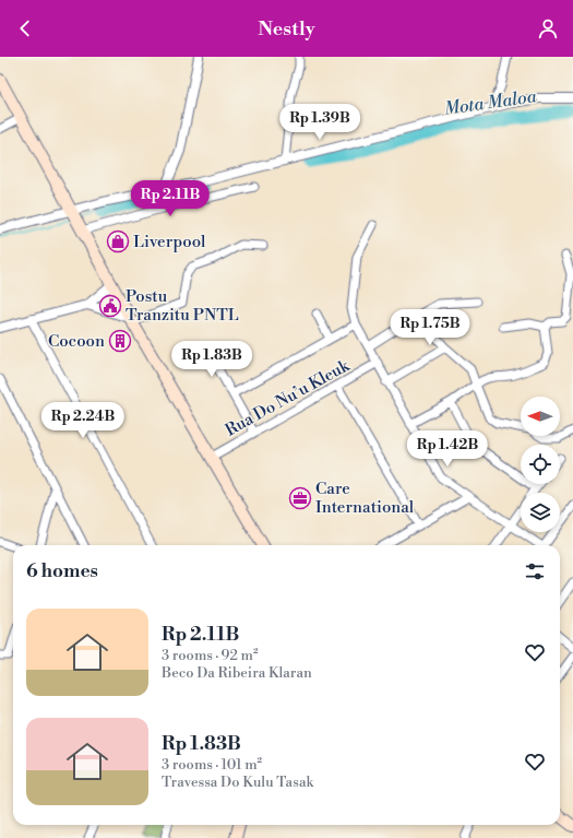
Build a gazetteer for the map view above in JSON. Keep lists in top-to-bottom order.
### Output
{
  "streets": {
    "street": ["Rua Do Nu’u Kleuk"]
  },
  "water": ["Mota Maloa"],
  "places": {
    "shop": ["Liverpool"],
    "public building": ["Postu Tranzitu PNTL"],
    "building": ["Cocoon"],
    "office": ["Care International"]
  },
  "north": "left",
  "page": {
    "header": "Nestly",
    "price": [
      "Rp 1.39B",
      "Rp 2.11B",
      "Rp 1.75B",
      "Rp 1.83B",
      "Rp 2.24B",
      "Rp 1.42B"
    ],
    "heading": "6 homes",
    "list": [
      {
        "name": "Rp 2.11B",
        "note": "3 rooms · 92 m² · Beco Da Ribeira Klaran"
      },
      {
        "name": "Rp 1.83B",
        "note": "3 rooms · 101 m² · Travessa Do Kulu Tasak"
      }
    ]
  }
}
